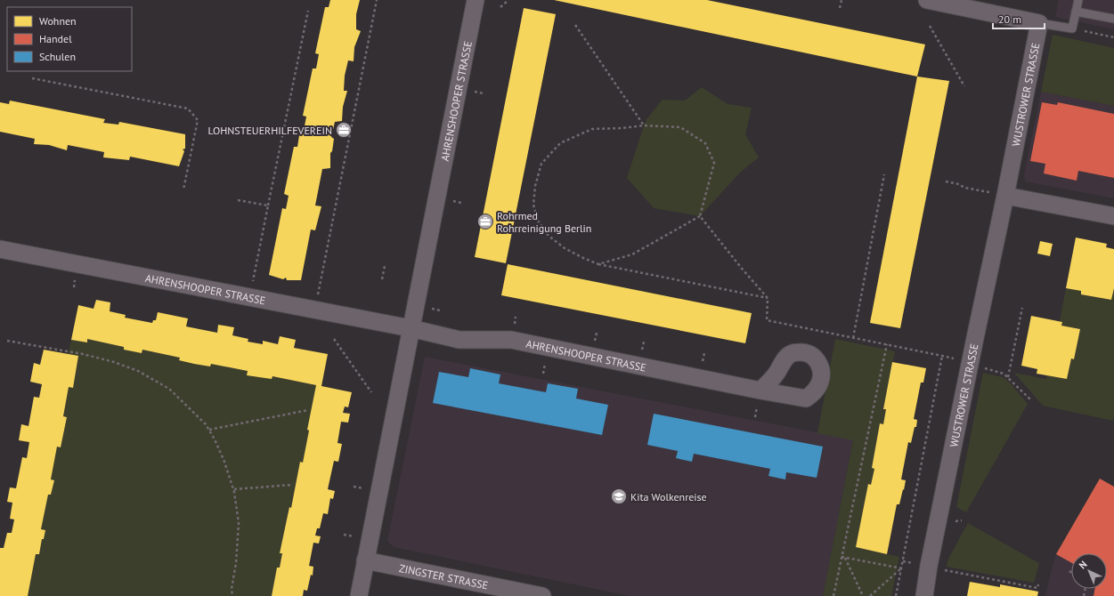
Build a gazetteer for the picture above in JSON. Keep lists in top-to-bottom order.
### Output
{
  "streets": {
    "street": ["WUSTROWER STRASSE", "AHRENSHOOPER STRASSE", "ZINGSTER STRASSE"]
  },
  "crossings": [
    ["AHRENSHOOPER STRASSE", "ZINGSTER STRASSE"]
  ],
  "places": {
    "office": ["LOHNSTEUERHILFEVEREIN", "Rohrmed Rohrreinigung Berlin"],
    "school or university": ["Kita Wolkenreise"]
  },
  "legend": ["Wohnen", "Handel", "Schulen"],
  "scale_bar": "20 m",
  "north": "top left"
}
